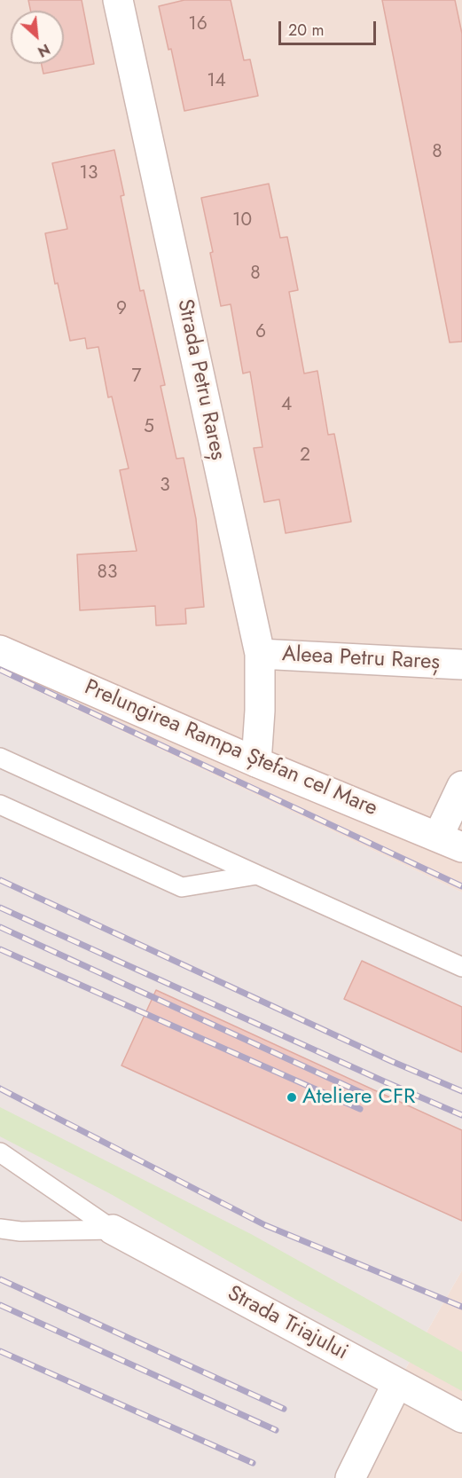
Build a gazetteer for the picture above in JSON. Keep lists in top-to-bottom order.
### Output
{
  "streets": {
    "street": [
      "Strada Petru Rareș",
      "Aleea Petru Rareș",
      "Prelungirea Rampa Ștefan cel Mare",
      "Strada Triajului"
    ]
  },
  "crossings": [
    ["Strada Petru Rareș", "Aleea Petru Rareș"],
    ["Strada Petru Rareș", "Prelungirea Rampa Ștefan cel Mare"]
  ],
  "places": ["Ateliere CFR"],
  "house_numbers": [
    "16",
    "14",
    "8",
    "13",
    "10",
    "8",
    "9",
    "6",
    "7",
    "4",
    "5",
    "2",
    "3",
    "83"
  ],
  "scale_bar": "20 m",
  "north": "bottom right"
}
